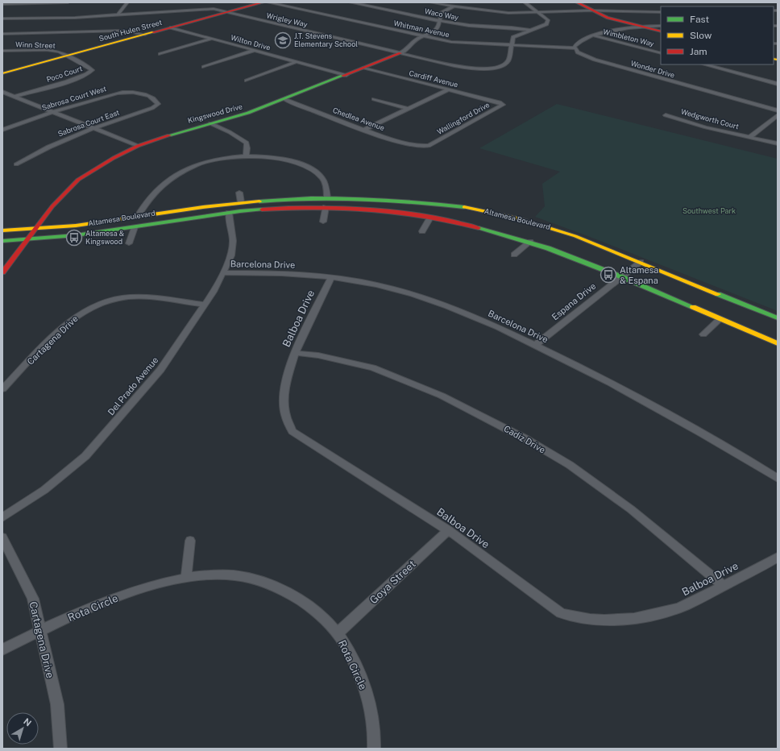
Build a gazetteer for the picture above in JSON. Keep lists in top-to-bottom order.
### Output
{
  "streets": {
    "main road": ["South Hulen Street", "Kingswood Drive", "Altamesa Boulevard"],
    "street": [
      "Waco Way",
      "Wrigley Way",
      "Whitman Avenue",
      "Wimbleton Way",
      "Wilton Drive",
      "Winn Street",
      "Wonder Drive",
      "Poco Court",
      "Cardiff Avenue",
      "Sabrosa Court West",
      "Wallingford Drive",
      "Chedlea Avenue",
      "Wedgworth Court",
      "Sabrosa Court East",
      "Barcelona Drive",
      "Espana Drive",
      "Balboa Drive",
      "Cartagena Drive",
      "Del Prado Avenue",
      "Cadiz Drive",
      "Goya Street",
      "Rota Circle"
    ]
  },
  "crossings": [
    ["Waco Way", "Kingswood Drive"],
    ["Wrigley Way", "Whitman Avenue"],
    ["Wrigley Way", "South Hulen Street"],
    ["Wrigley Way", "Kingswood Drive"],
    ["Whitman Avenue", "Wonder Drive"],
    ["Whitman Avenue", "Kingswood Drive"],
    ["South Hulen Street", "Wilton Drive"],
    ["South Hulen Street", "Winn Street"],
    ["South Hulen Street", "Poco Court"],
    ["Wilton Drive", "Kingswood Drive"],
    ["Winn Street", "Poco Court"],
    ["Cardiff Avenue", "Kingswood Drive"],
    ["Cardiff Avenue", "Wallingford Drive"],
    ["Sabrosa Court West", "Sabrosa Court East"],
    ["Kingswood Drive", "Chedlea Avenue"],
    ["Kingswood Drive", "Altamesa Boulevard"],
    ["Wallingford Drive", "Chedlea Avenue"],
    ["Altamesa Boulevard", "Espana Drive"],
    ["Altamesa Boulevard", "Del Prado Avenue"],
    ["Barcelona Drive", "Espana Drive"],
    ["Barcelona Drive", "Balboa Drive"],
    ["Barcelona Drive", "Del Prado Avenue"],
    ["Balboa Drive", "Cadiz Drive"],
    ["Balboa Drive", "Goya Street"],
    ["Cartagena Drive", "Del Prado Avenue"],
    ["Cartagena Drive", "Rota Circle"],
    ["Goya Street", "Rota Circle"]
  ],
  "parks": ["Southwest Park"],
  "places": {
    "school or university": ["J.T. Stevens Elementary School"],
    "bus stop": ["Altamesa & Kingswood", "Altamesa & Espana"]
  },
  "legend": ["Fast", "Slow", "Jam"],
  "north": "top right"
}
